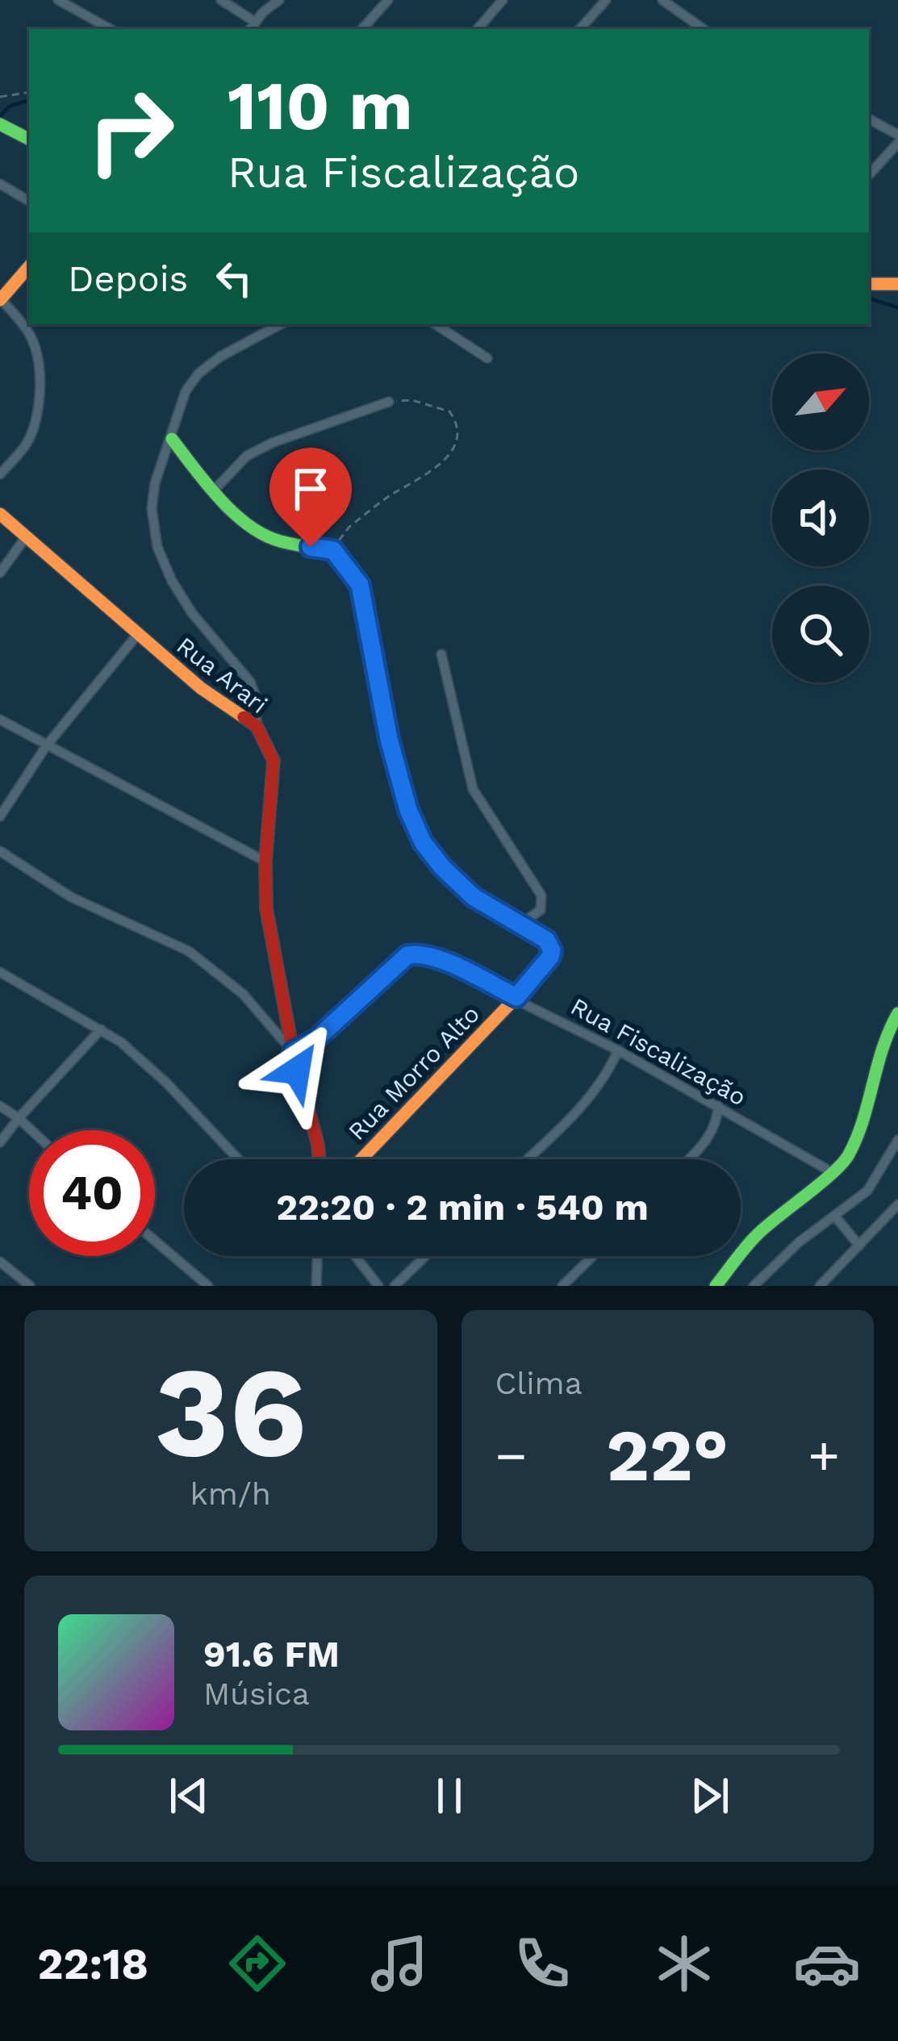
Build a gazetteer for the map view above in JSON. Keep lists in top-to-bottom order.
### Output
{
  "streets": {
    "street": ["Rua Arari", "Rua Fiscalização", "Rua Morro Alto"]
  },
  "crossings": [
    ["Rua Arari", "Rua Fiscalização"],
    ["Rua Fiscalização", "Rua Morro Alto"]
  ],
  "north": "top right",
  "page": {
    "turn": ["110 m", "Rua Fiscalização"],
    "then": "Depois",
    "limit": "40",
    "trip": "22:20 · 2 min · 540 m",
    "tile": [
      ["36", "km/h"],
      "Clima"
    ],
    "heat": ["−", "22°", "+"],
    "song": ["91.6 FM", "Música"],
    "tabs": "22:18"
  }
}
